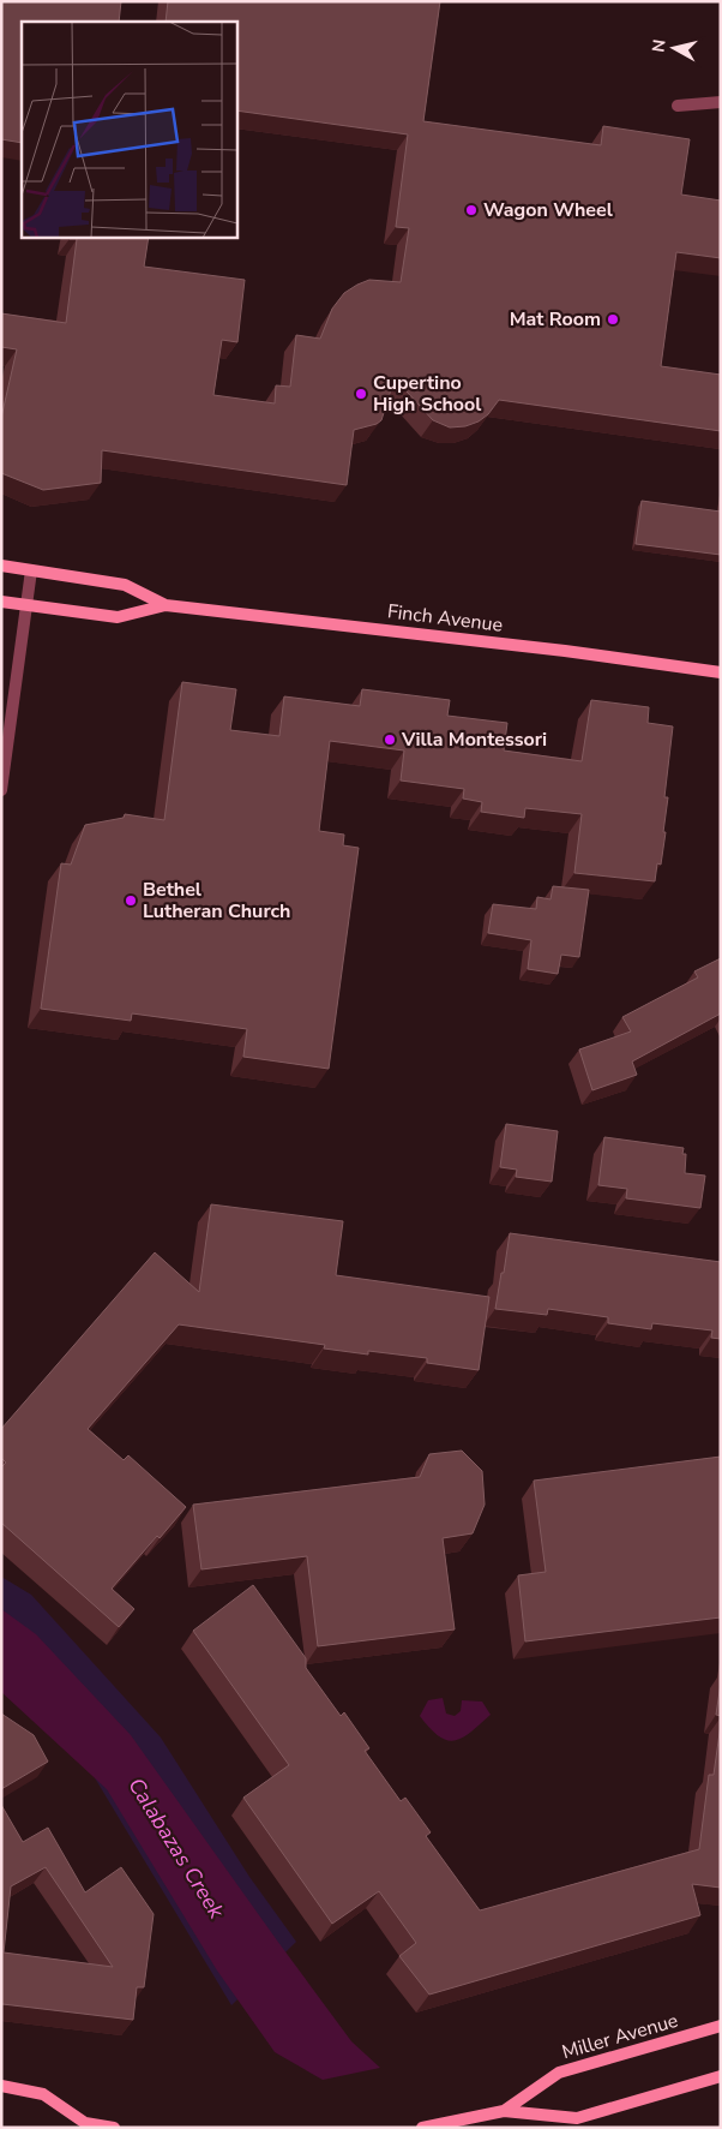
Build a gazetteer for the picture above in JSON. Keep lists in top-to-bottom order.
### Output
{
  "streets": {
    "street": ["Finch Avenue", "Miller Avenue"]
  },
  "water": ["Calabazas Creek"],
  "places": [
    "Wagon Wheel",
    "Mat Room",
    "Cupertino High School",
    "Villa Montessori",
    "Bethel Lutheran Church"
  ],
  "north": "left"
}
